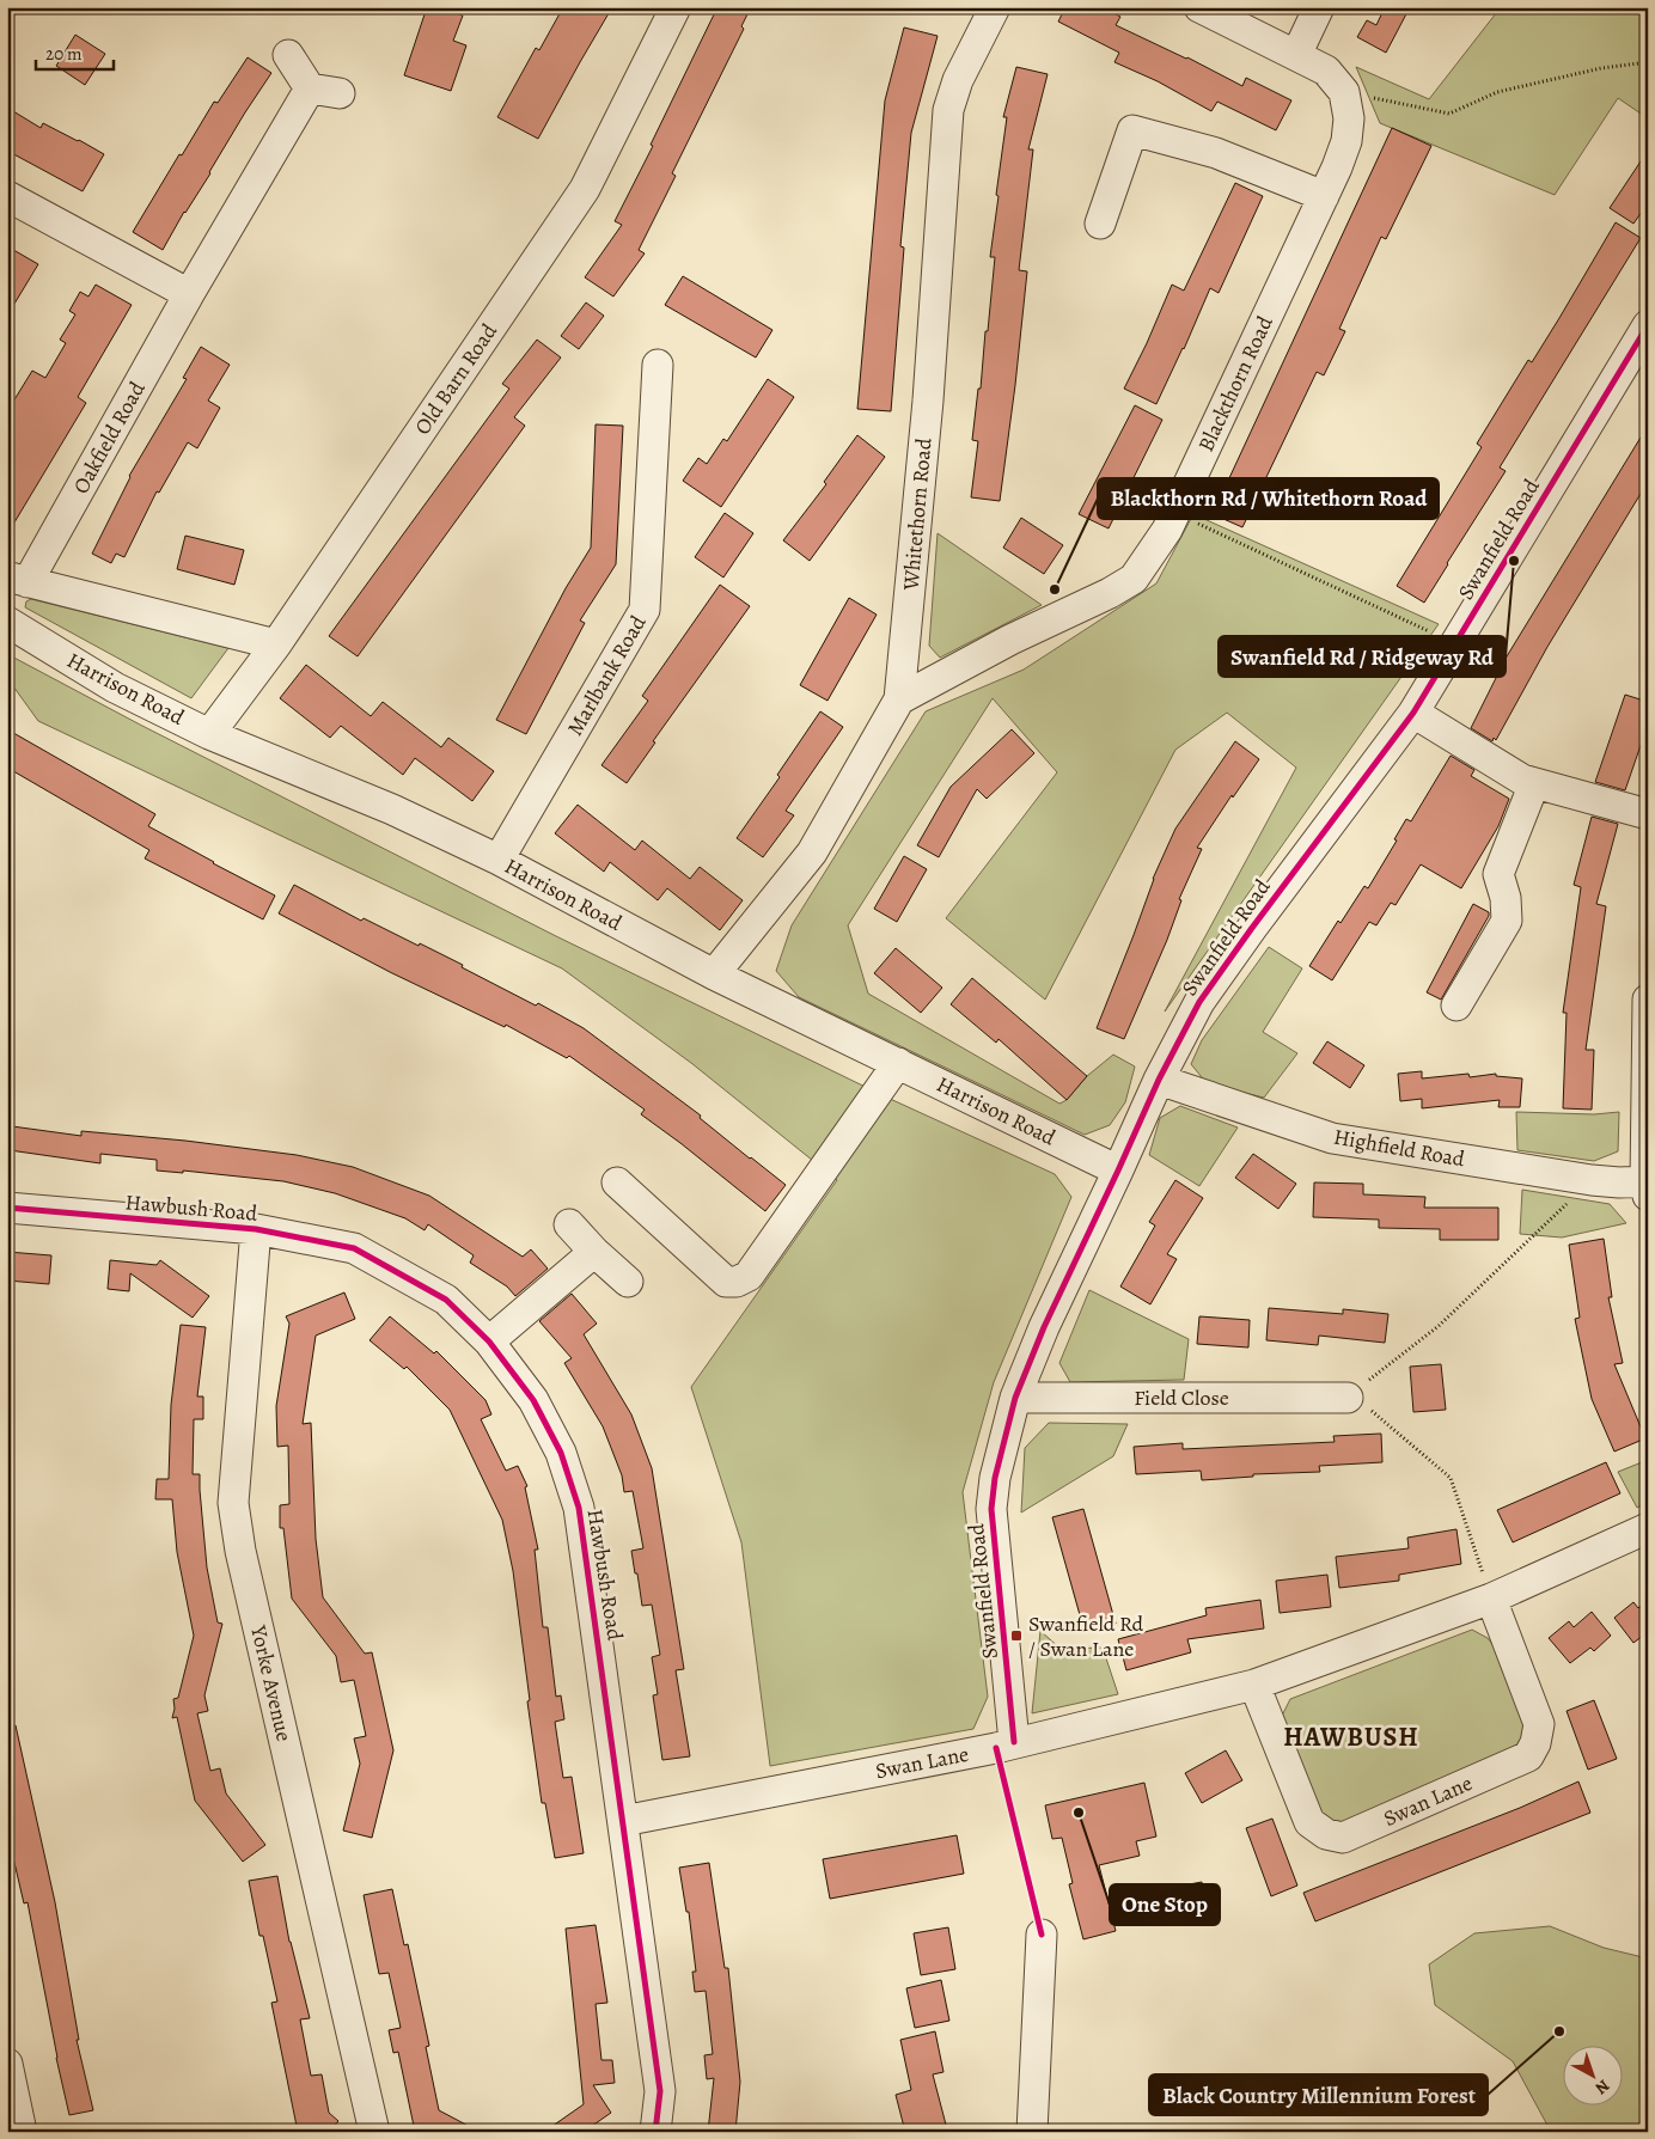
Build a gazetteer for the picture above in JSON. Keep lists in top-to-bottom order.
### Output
{
  "streets": {
    "street": [
      "Old Barn Road",
      "Blackthorn Road",
      "Oakfield Road",
      "Whitethorn Road",
      "Swanfield Road",
      "Marlbank Road",
      "Harrison Road",
      "Highfield Road",
      "Hawbush Road",
      "Field Close",
      "Yorke Avenue",
      "Swan Lane"
    ]
  },
  "crossings": [
    ["Old Barn Road", "Harrison Road"],
    ["Blackthorn Road", "Whitethorn Road"],
    ["Whitethorn Road", "Harrison Road"],
    ["Swanfield Road", "Harrison Road"],
    ["Swanfield Road", "Highfield Road"],
    ["Swanfield Road", "Field Close"],
    ["Swanfield Road", "Swan Lane"],
    ["Marlbank Road", "Harrison Road"],
    ["Hawbush Road", "Yorke Avenue"],
    ["Hawbush Road", "Swan Lane"]
  ],
  "districts": ["HAWBUSH"],
  "places": {
    "other": [
      "Swanfield Rd / Ridgeway Rd",
      "Blackthorn Rd / Whitethorn Road",
      "One Stop",
      "Black Country Millennium Forest"
    ],
    "transit": ["Swanfield Rd / Swan Lane"]
  },
  "scale_bar": "20 m",
  "north": "bottom right"
}
